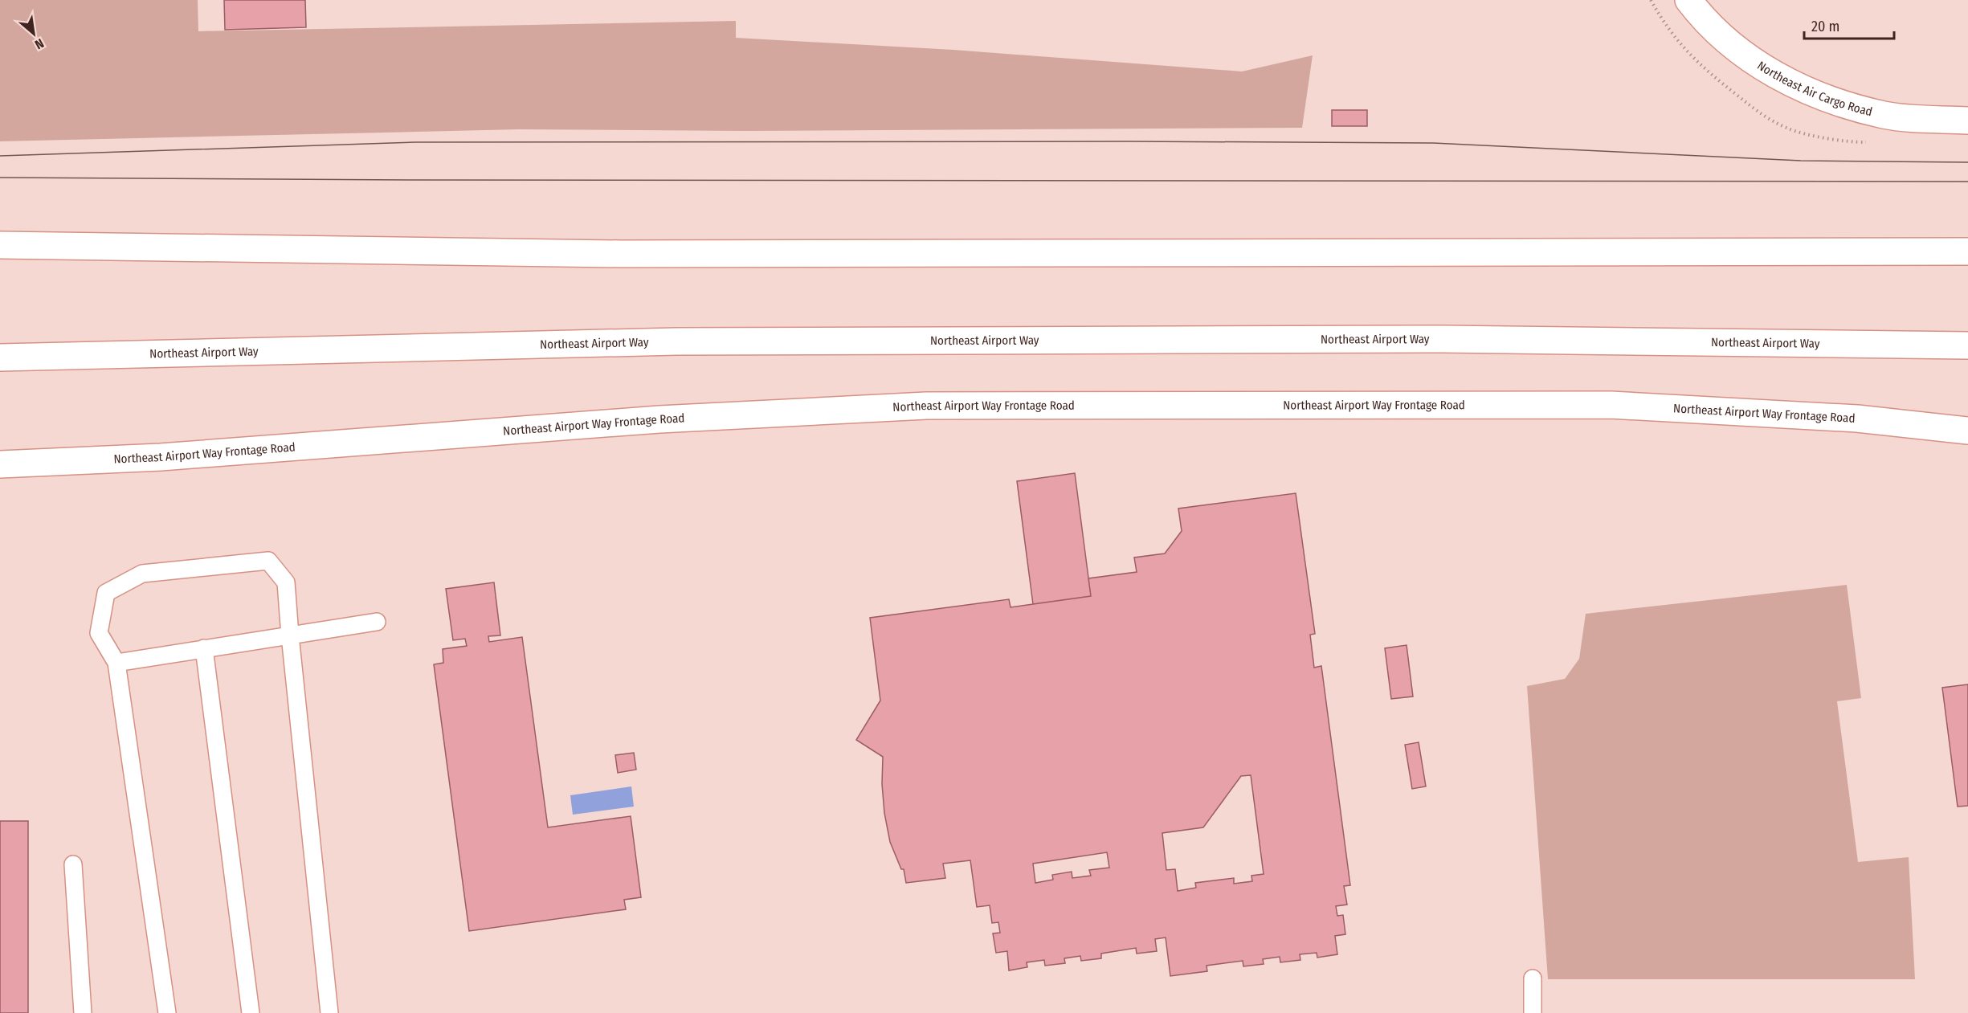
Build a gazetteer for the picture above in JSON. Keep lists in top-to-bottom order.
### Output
{
  "streets": {
    "main road": ["Northeast Air Cargo Road", "Northeast Airport Way", "Northeast Airport Way Frontage Road"]
  },
  "scale_bar": "20 m",
  "north": "bottom right"
}
